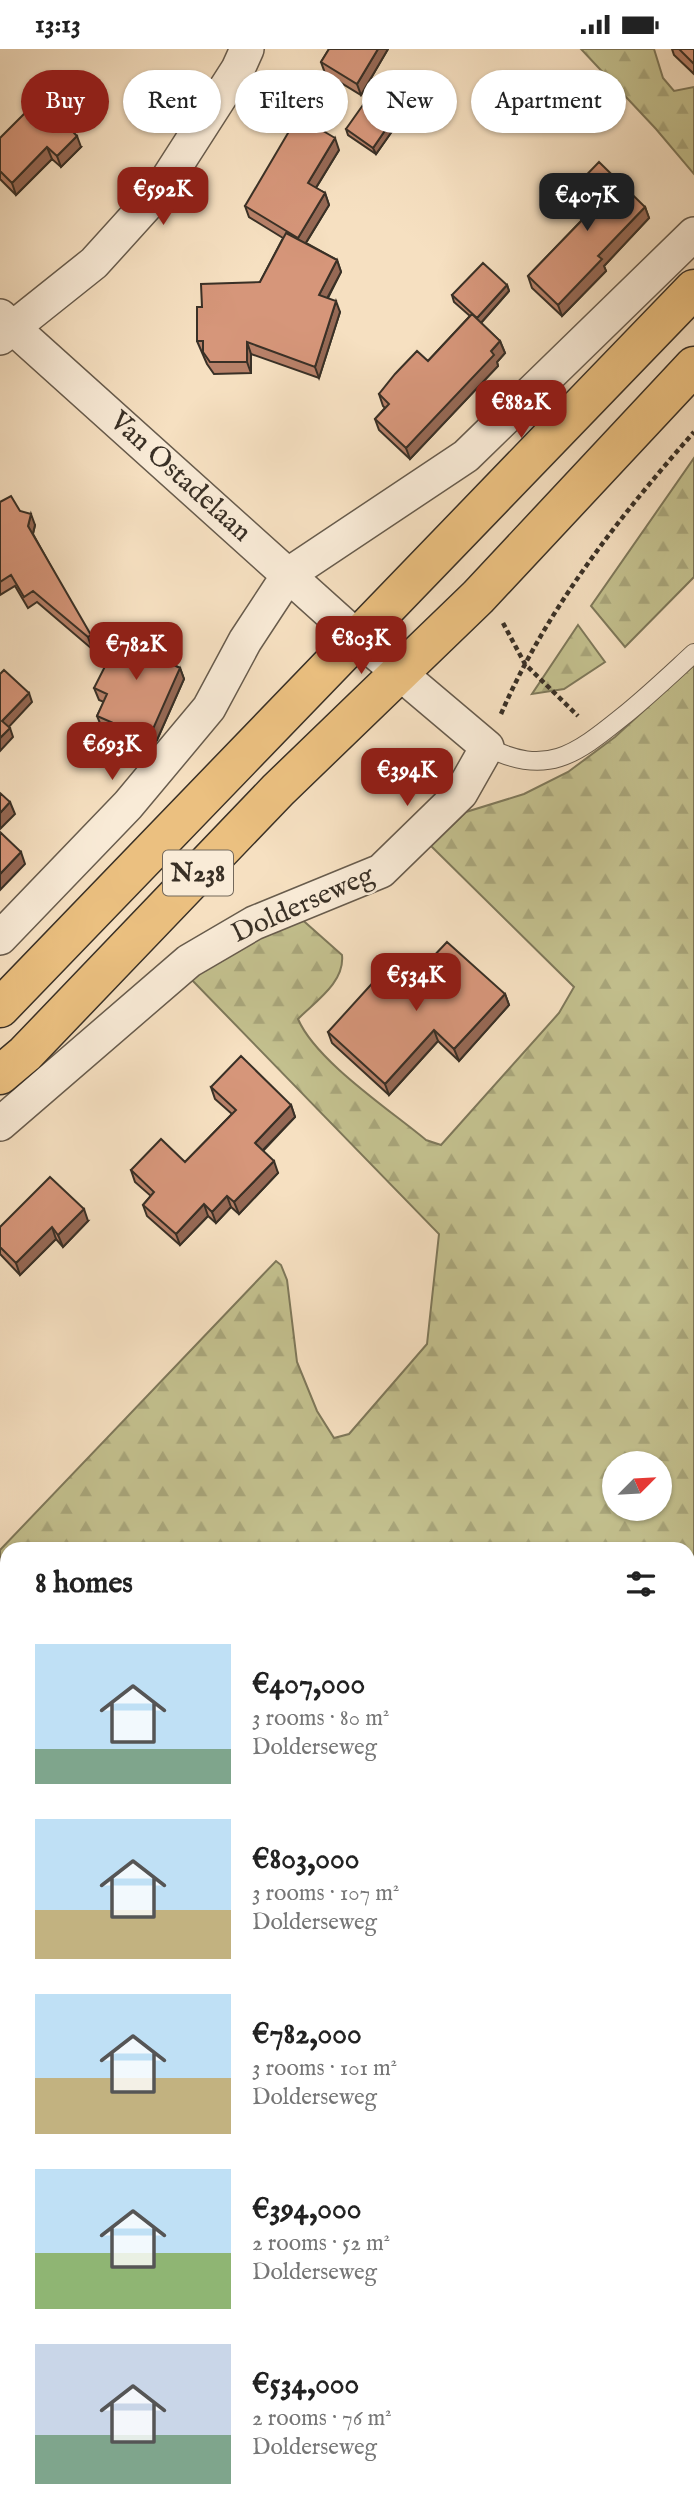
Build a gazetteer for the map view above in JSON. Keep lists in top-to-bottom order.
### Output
{
  "streets": {
    "main road": ["N238"],
    "street": ["Van Ostadelaan", "Dolderseweg"]
  },
  "crossings": [
    ["Van Ostadelaan", "N238"]
  ],
  "north": "top right",
  "page": {
    "status": "13:13",
    "chip": [
      "Buy",
      "Rent",
      "Filters",
      "New",
      "Apartment"
    ],
    "price": [
      "€592K",
      "€407K",
      "€882K",
      "€803K",
      "€782K",
      "€693K",
      "€394K",
      "€534K"
    ],
    "heading": "8 homes",
    "list": [
      {
        "name": "€407,000",
        "note": "3 rooms · 80 m² · Dolderseweg"
      },
      {
        "name": "€803,000",
        "note": "3 rooms · 107 m² · Dolderseweg"
      },
      {
        "name": "€782,000",
        "note": "3 rooms · 101 m² · Dolderseweg"
      },
      {
        "name": "€394,000",
        "note": "2 rooms · 52 m² · Dolderseweg"
      },
      {
        "name": "€534,000",
        "note": "2 rooms · 76 m² · Dolderseweg"
      }
    ]
  }
}
